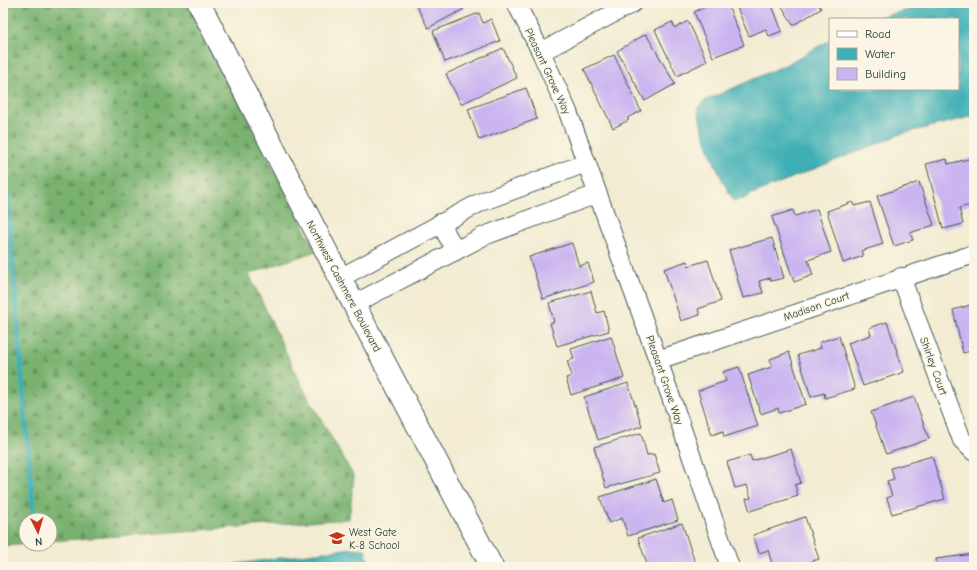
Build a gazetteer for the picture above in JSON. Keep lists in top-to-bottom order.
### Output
{
  "streets": {
    "street": [
      "Pleasant Grove Way",
      "Northwest Cashmere Boulevard",
      "Madison Court",
      "Shirley Court"
    ]
  },
  "crossings": [
    ["Pleasant Grove Way", "Madison Court"],
    ["Madison Court", "Shirley Court"]
  ],
  "places": {
    "school or university": ["West Gate K-8 School"]
  },
  "legend": ["Road", "Water", "Building"],
  "north": "bottom"
}
